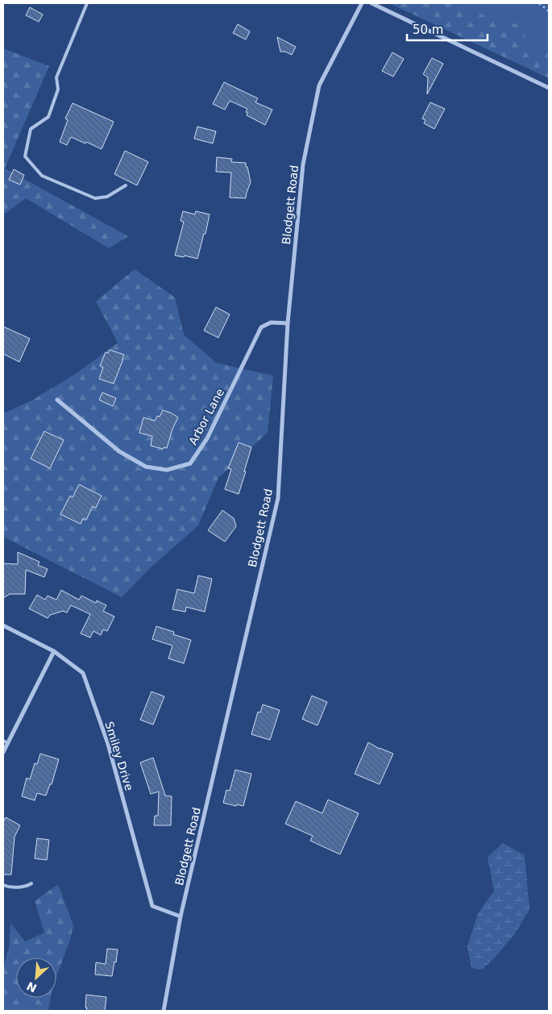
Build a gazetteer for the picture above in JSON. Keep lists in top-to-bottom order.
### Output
{
  "streets": {
    "street": ["Blodgett Road", "Arbor Lane", "Smiley Drive"]
  },
  "crossings": [
    ["Blodgett Road", "Arbor Lane"],
    ["Blodgett Road", "Smiley Drive"]
  ],
  "scale_bar": "50 m",
  "north": "bottom left"
}
